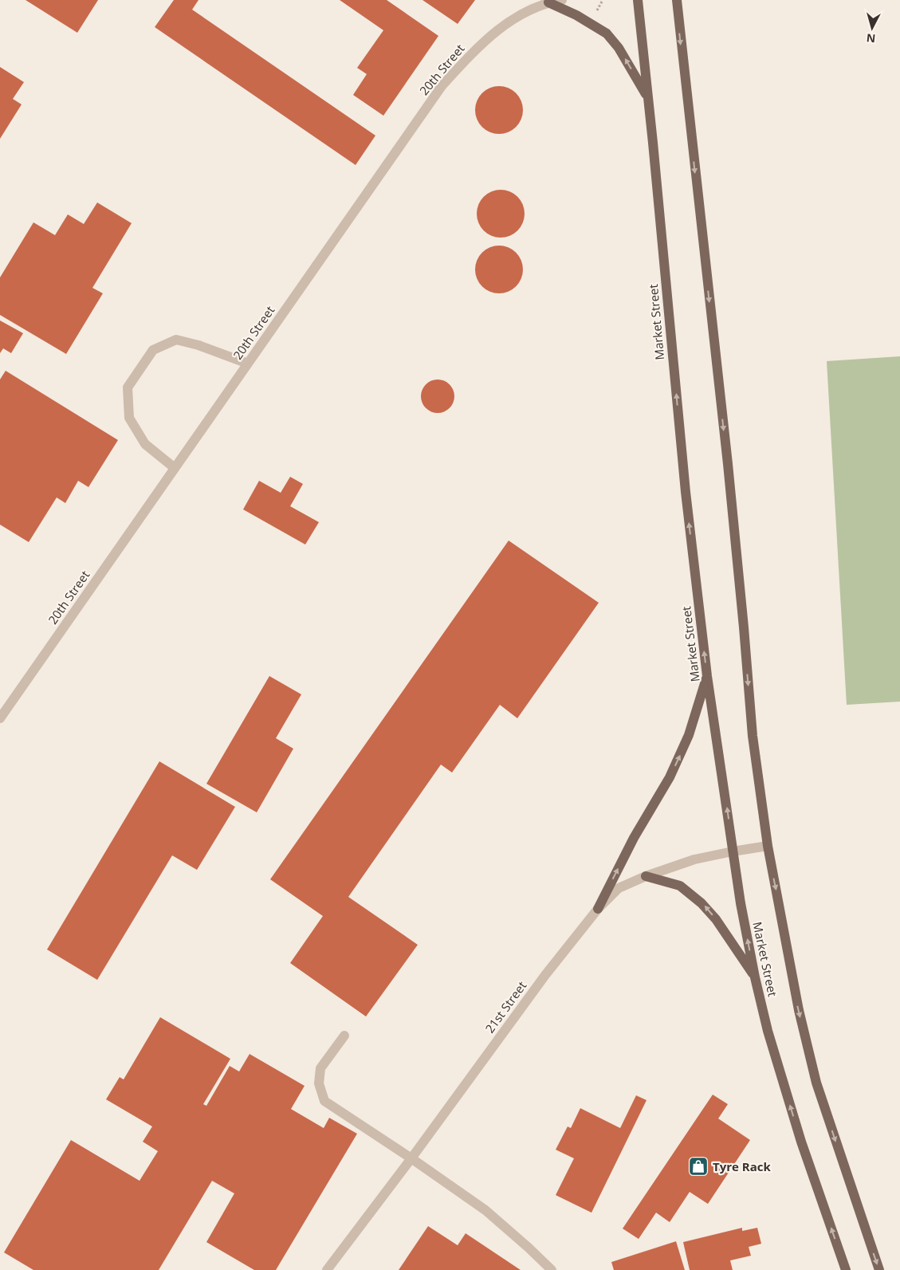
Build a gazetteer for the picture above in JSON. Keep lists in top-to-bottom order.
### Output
{
  "streets": {
    "main road": ["Market Street"],
    "lane": ["20th Street", "21st Street"]
  },
  "crossings": [
    ["Market Street", "21st Street"]
  ],
  "places": {
    "shop": ["Tyre Rack"]
  },
  "north": "bottom"
}
